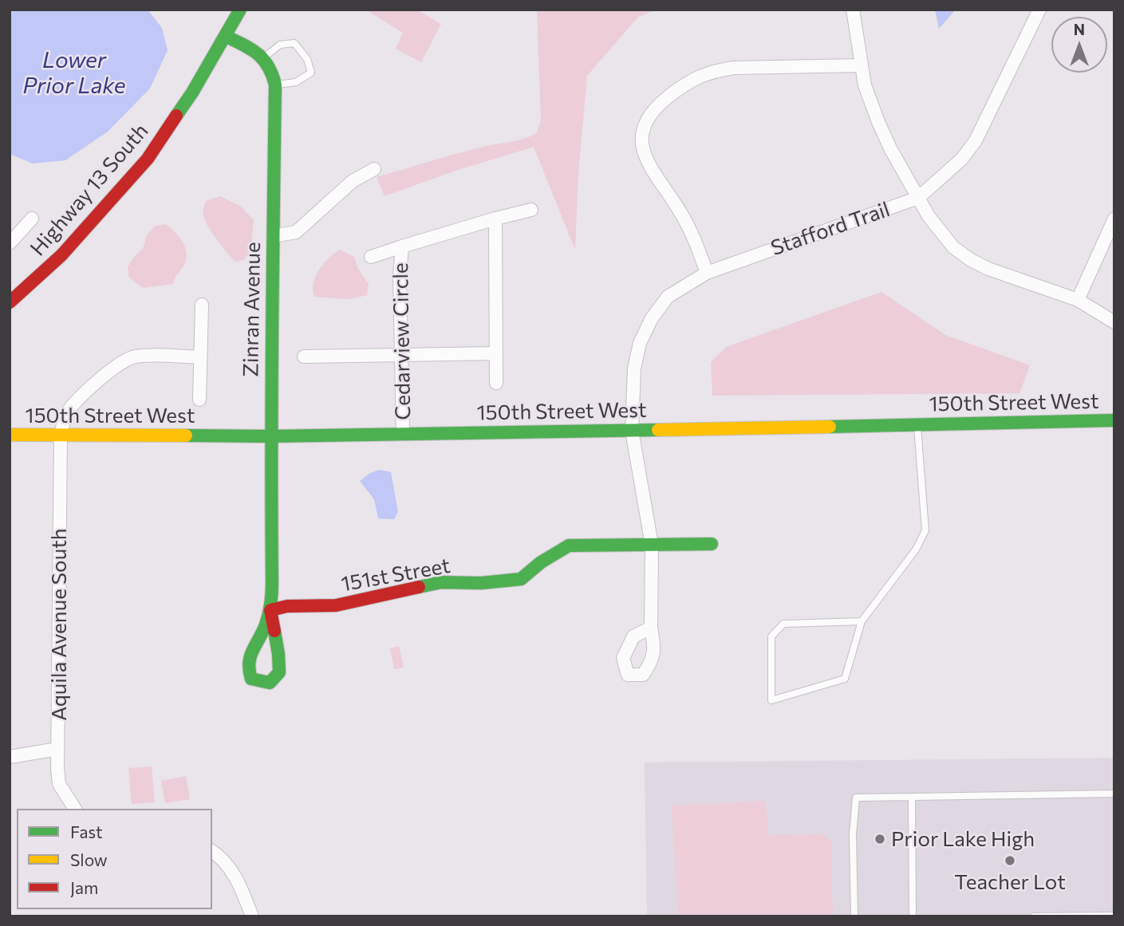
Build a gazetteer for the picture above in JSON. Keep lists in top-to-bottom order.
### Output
{
  "streets": {
    "street": [
      "Highway 13 South",
      "Stafford Trail",
      "Zinran Avenue",
      "Cedarview Circle",
      "150th Street West",
      "151st Street",
      "Aquila Avenue South"
    ]
  },
  "crossings": [
    ["Stafford Trail", "150th Street West"],
    ["Stafford Trail", "151st Street"],
    ["Zinran Avenue", "150th Street West"],
    ["Zinran Avenue", "151st Street"],
    ["Cedarview Circle", "150th Street West"],
    ["150th Street West", "Aquila Avenue South"]
  ],
  "water": ["Lower Prior Lake"],
  "places": ["Prior Lake High", "Teacher Lot"],
  "legend": ["Fast", "Slow", "Jam"],
  "north": "top"
}
